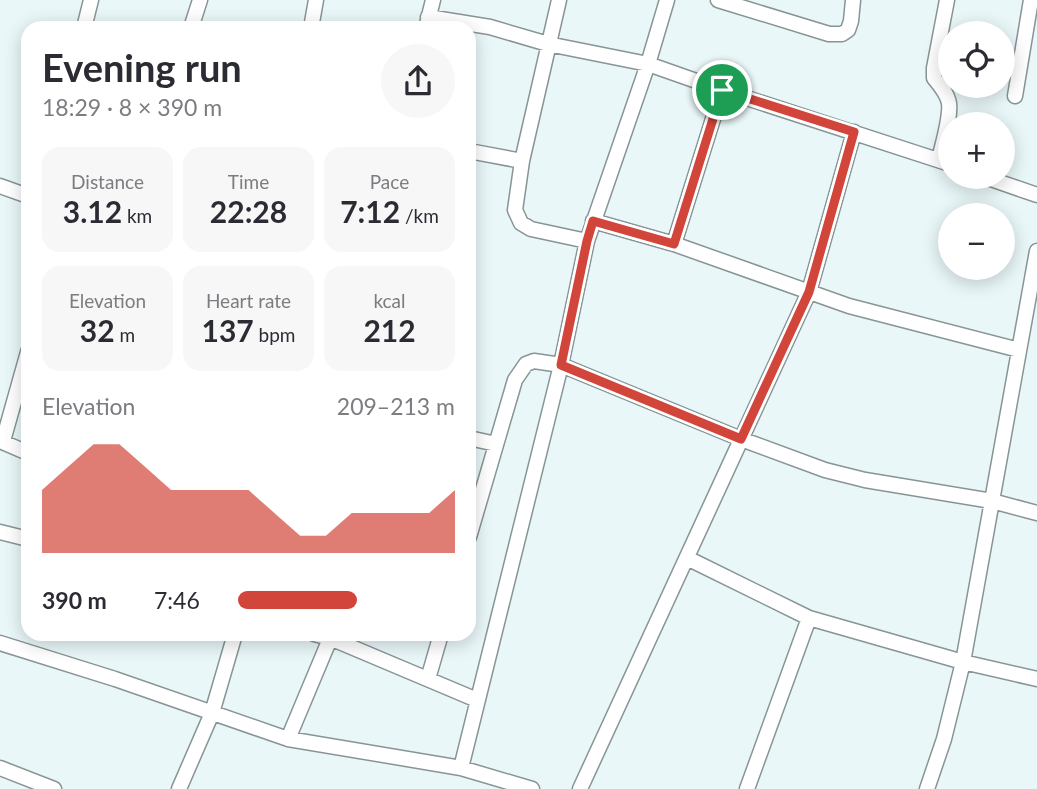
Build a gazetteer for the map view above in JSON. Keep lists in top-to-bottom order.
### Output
{
  "page": {
    "map_buttons": ["+", "−"],
    "heading": ["Evening run", "18:29 · 8 × 390 m"],
    "stats": [
      ["Distance", "3.12 km"],
      ["Time", "22:28"],
      ["Pace", "7:12 /km"],
      ["Elevation", "32 m"],
      ["Heart rate", "137 bpm"],
      ["kcal", "212"]
    ],
    "chart": ["Elevation", "209–213 m"],
    "list": [
      {
        "name": "390 m",
        "note": "7:46"
      }
    ]
  }
}
